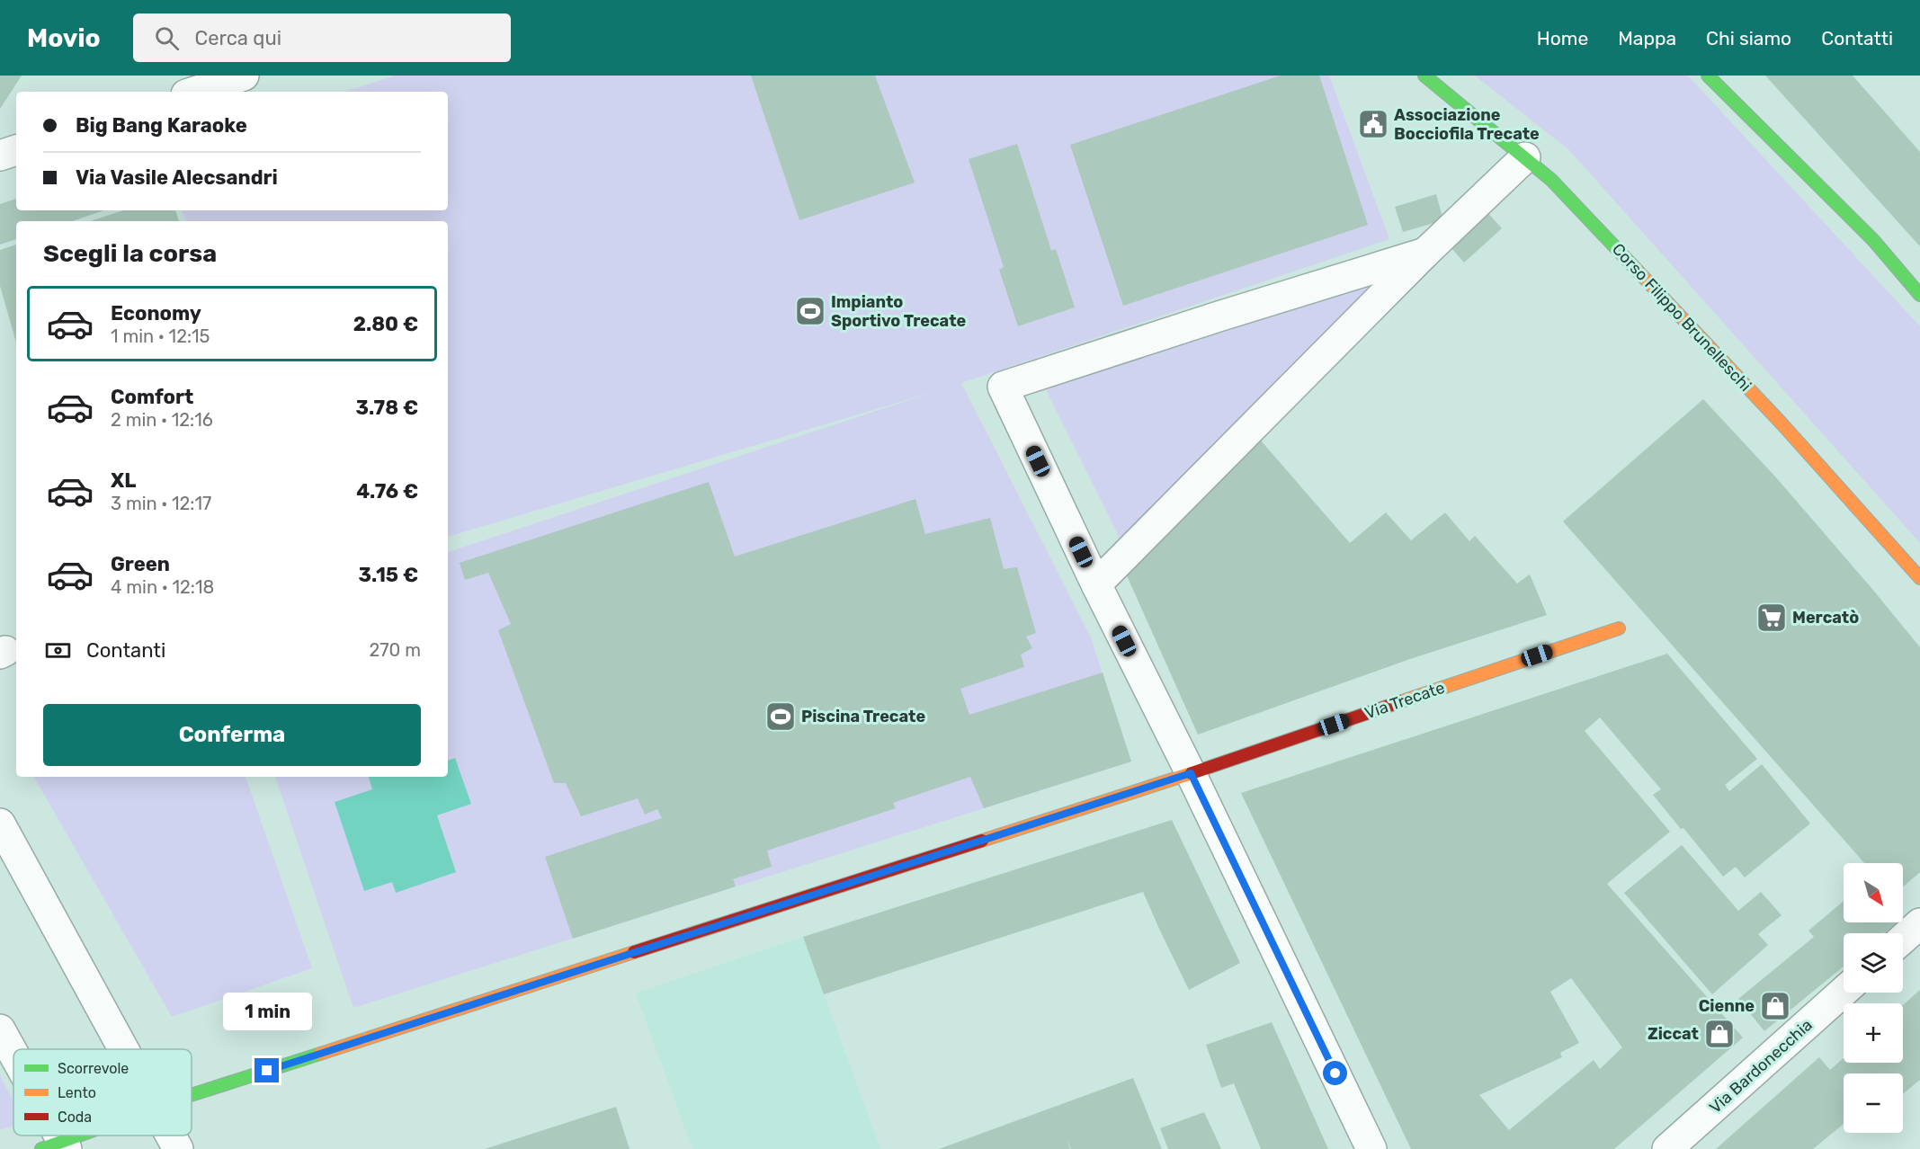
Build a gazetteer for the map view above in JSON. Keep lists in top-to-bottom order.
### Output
{
  "streets": {
    "street": ["Corso Filippo Brunelleschi", "Via Trecate", "Via Bardonecchia"]
  },
  "places": {
    "public building": ["Associazione Bocciofila Trecate"],
    "sports": ["Impianto Sportivo Trecate", "Piscina Trecate"],
    "supermarket": ["Mercatò"],
    "shop": ["Cienne", "Ziccat"]
  },
  "legend": ["Scorrevole", "Lento", "Coda"],
  "north": "bottom right",
  "page": {
    "header": "Movio",
    "search": "Cerca qui",
    "nav": [
      "Home",
      "Mappa",
      "Chi siamo",
      "Contatti"
    ],
    "banner": ["Big Bang Karaoke", "Via Vasile Alecsandri"],
    "heading": "Scegli la corsa",
    "list": [
      {
        "name": "Economy",
        "note": "1 min · 12:15",
        "value": "2.80 €"
      },
      {
        "name": "Comfort",
        "note": "2 min · 12:16",
        "value": "3.78 €"
      },
      {
        "name": "XL",
        "note": "3 min · 12:17",
        "value": "4.76 €"
      },
      {
        "name": "Green",
        "note": "4 min · 12:18",
        "value": "3.15 €"
      }
    ],
    "pay": ["Contanti", "270 m"],
    "buttons": "Conferma",
    "map_buttons": ["+", "−"],
    "bubble": "1 min"
  }
}
